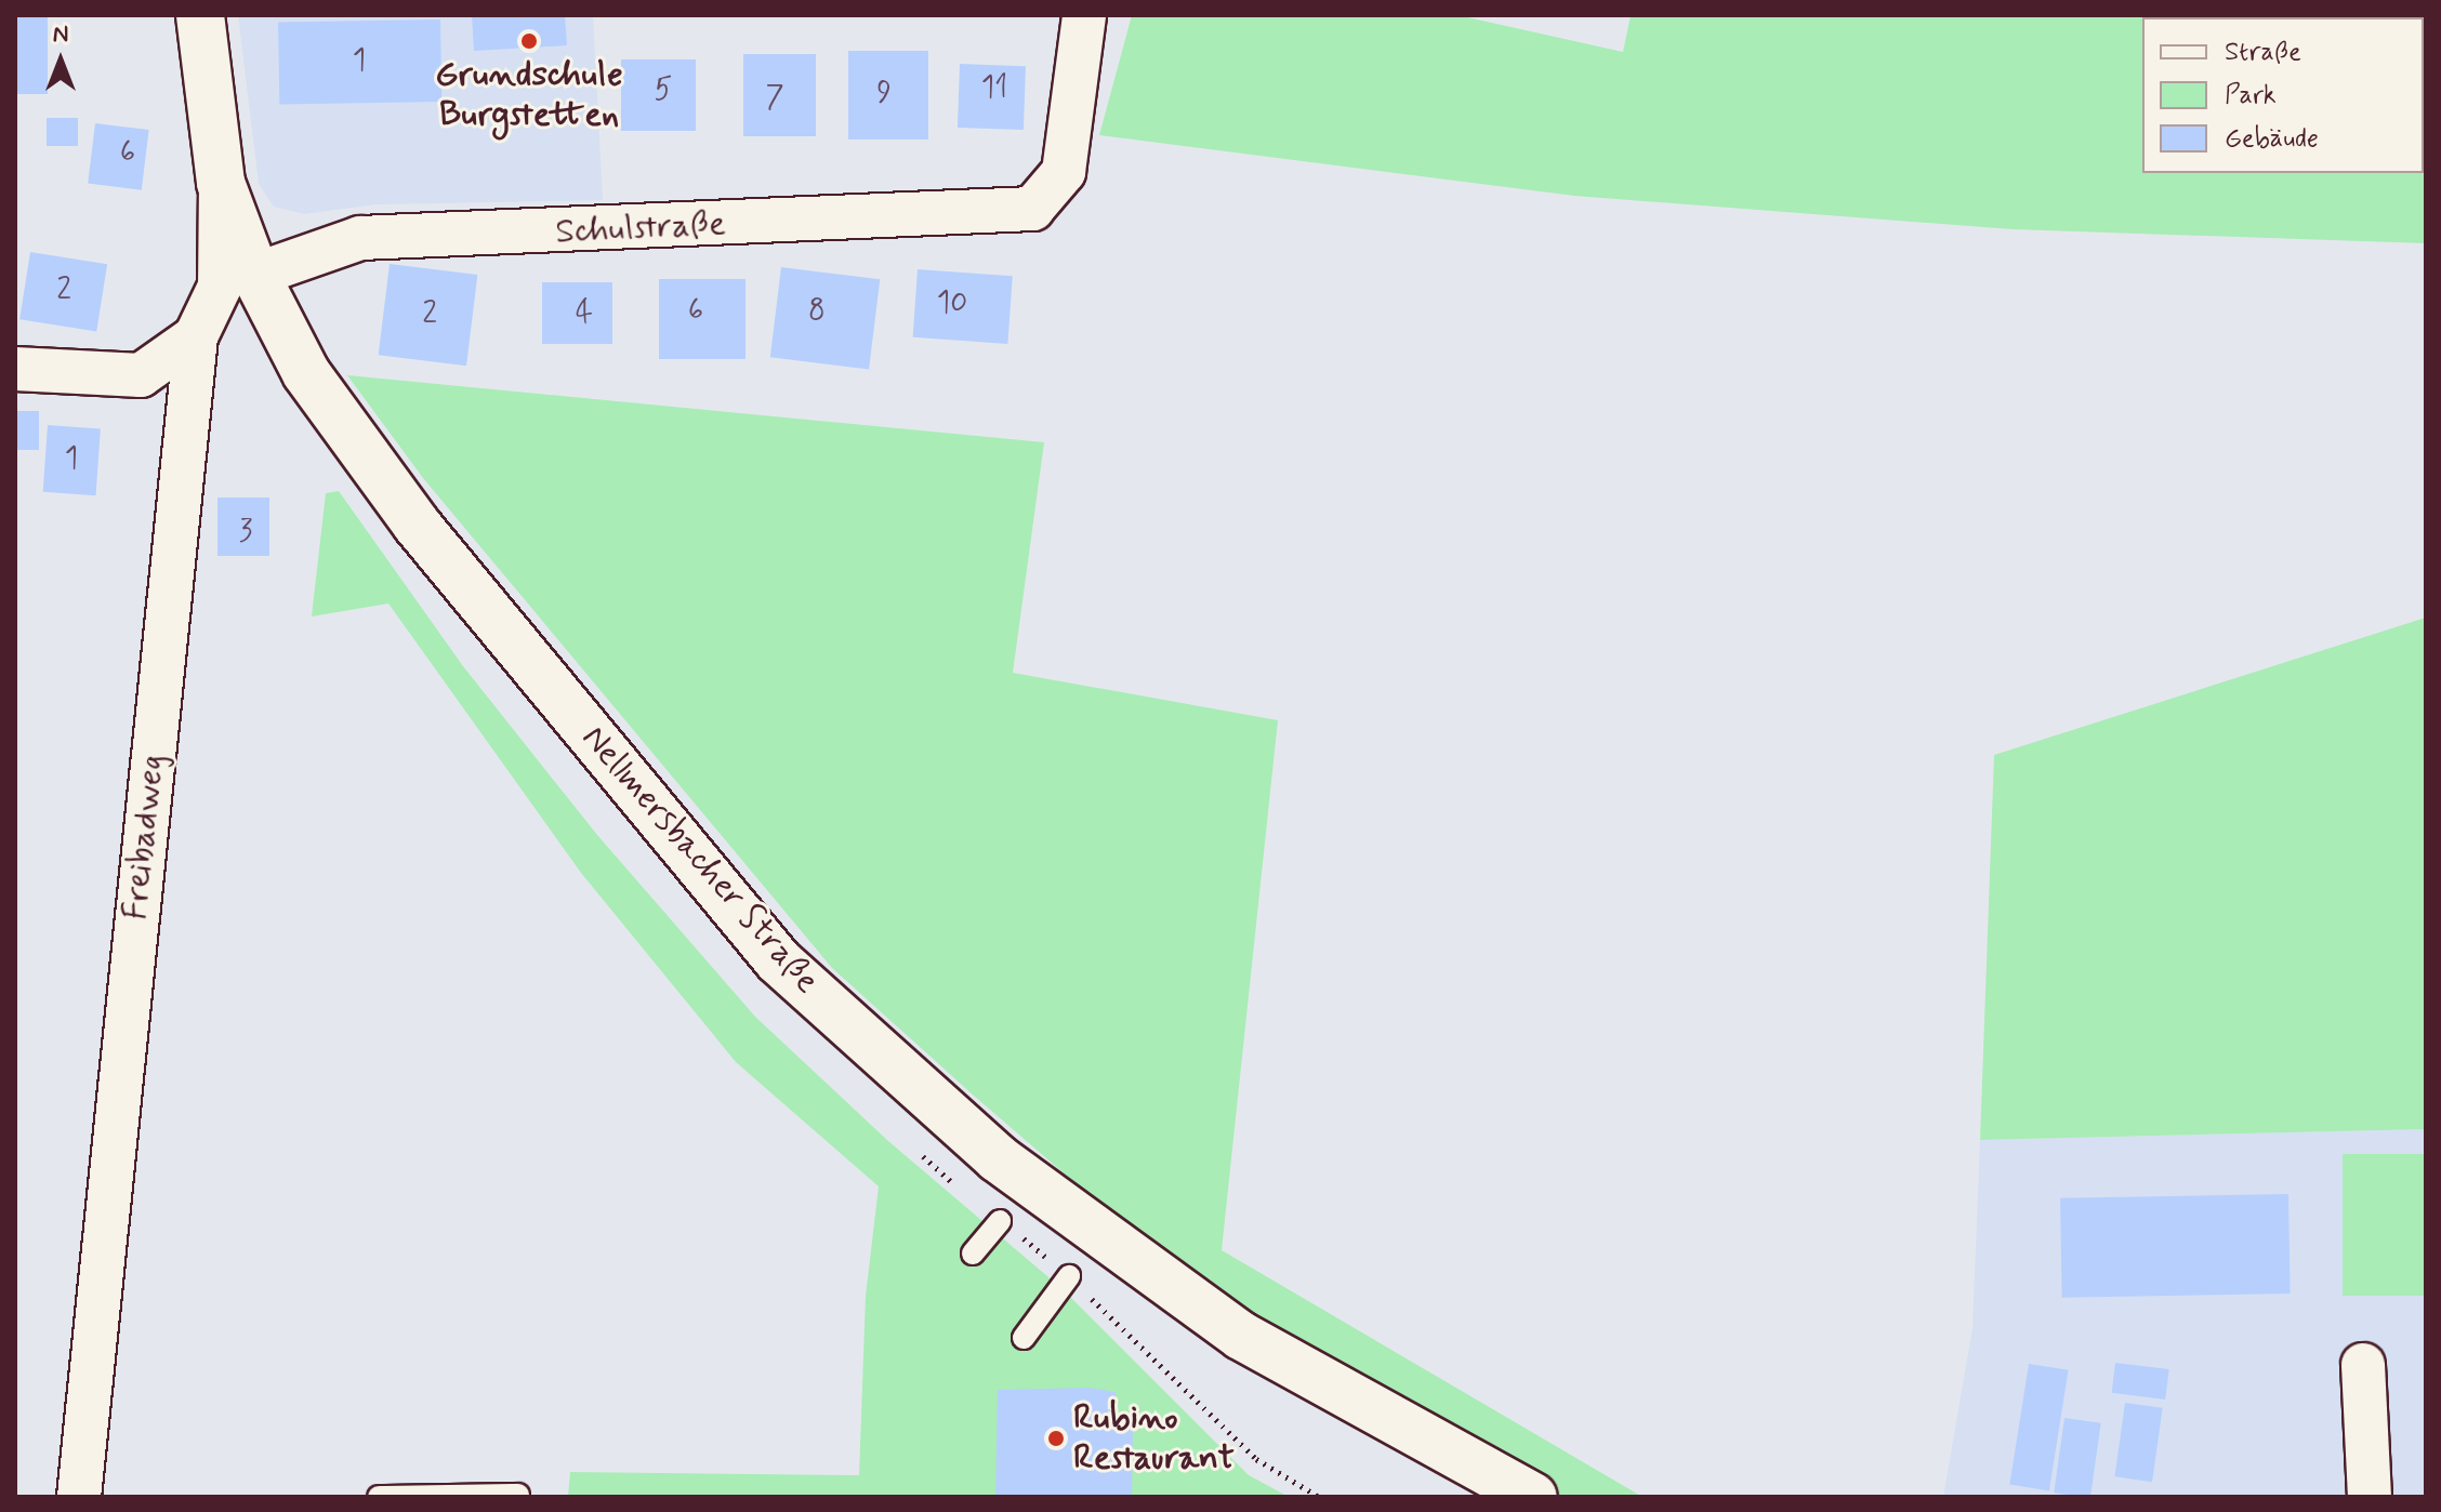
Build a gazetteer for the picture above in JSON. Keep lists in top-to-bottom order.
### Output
{
  "streets": {
    "street": ["Schulstraße", "Freibadweg", "Nellmersbacher Straße"]
  },
  "crossings": [
    ["Schulstraße", "Nellmersbacher Straße"],
    ["Freibadweg", "Nellmersbacher Straße"]
  ],
  "places": ["Grundschule Burgstetten", "Rubino Restaurant"],
  "house_numbers": [
    "1",
    "11",
    "5",
    "9",
    "7",
    "6",
    "2",
    "10",
    "6",
    "8",
    "4",
    "2",
    "1",
    "3"
  ],
  "legend": ["Straße", "Park", "Gebäude"],
  "north": "top"
}
